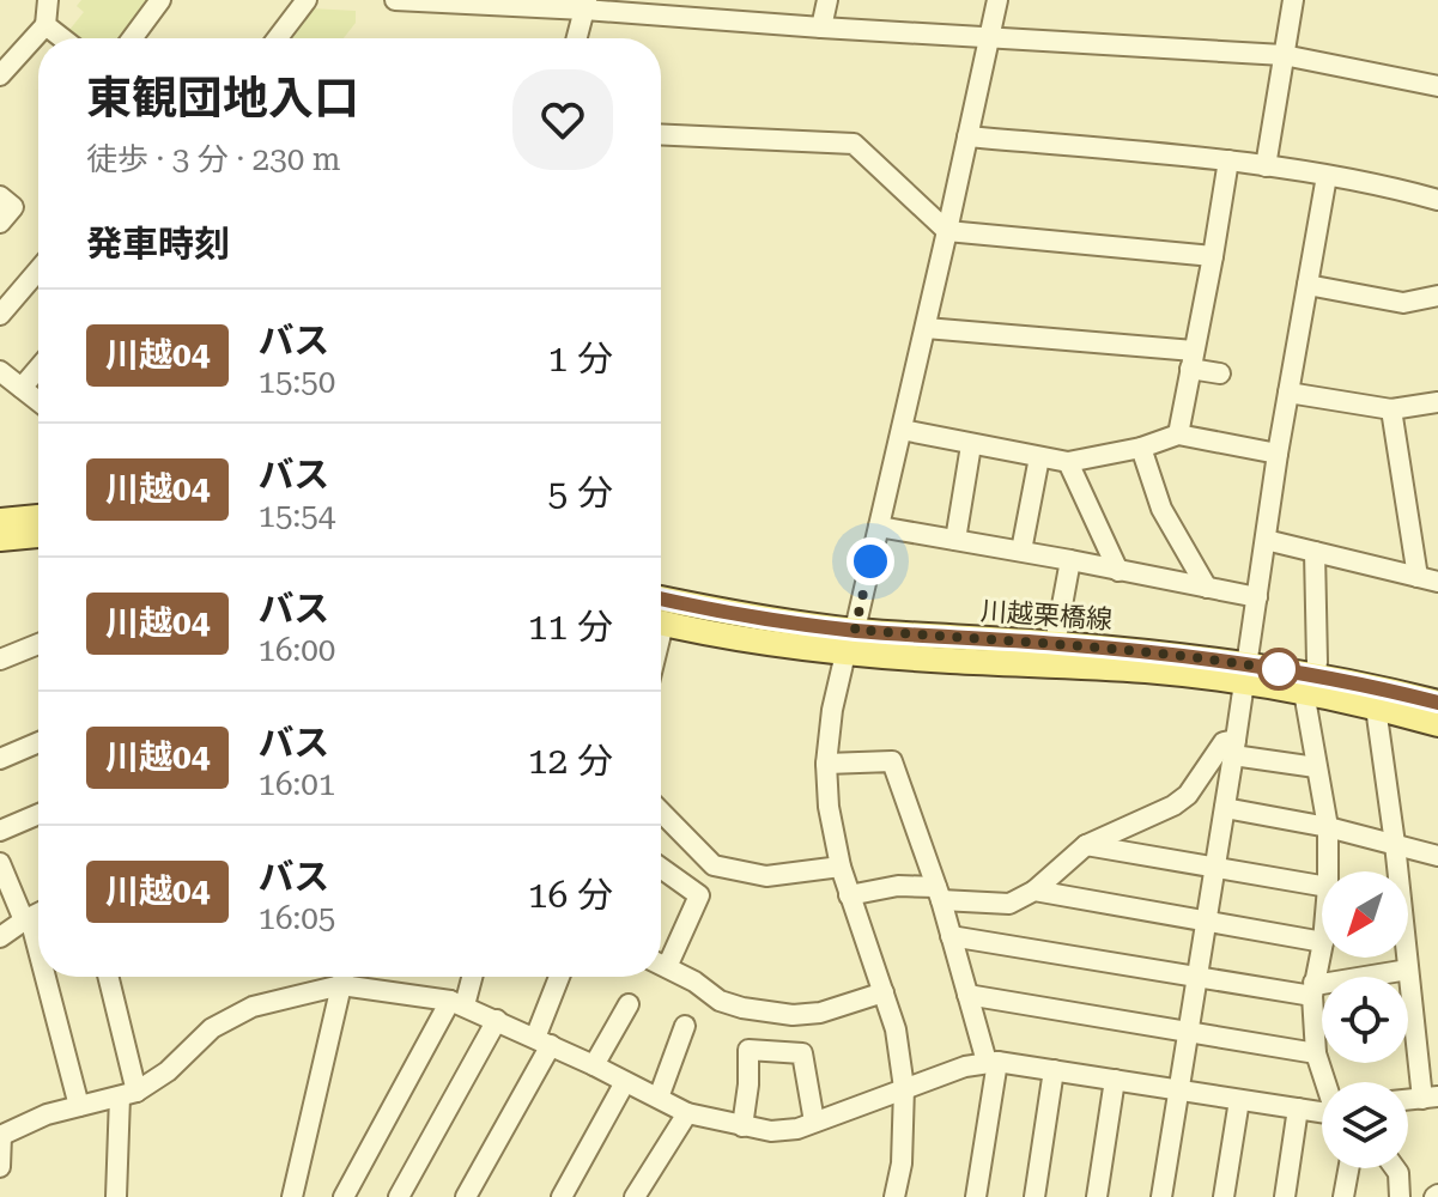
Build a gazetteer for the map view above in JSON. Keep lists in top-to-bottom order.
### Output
{
  "streets": {
    "main road": ["川越栗橋線"]
  },
  "lines": ["bus line 川越04"],
  "north": "bottom left",
  "page": {
    "heading": [
      ["東観団地入口", "徒歩 · 3 分 · 230 m"],
      "発車時刻"
    ],
    "list": [
      {
        "mark": "川越04",
        "name": "バス",
        "note": "15:50",
        "value": "1 分"
      },
      {
        "mark": "川越04",
        "name": "バス",
        "note": "15:54",
        "value": "5 分"
      },
      {
        "mark": "川越04",
        "name": "バス",
        "note": "16:00",
        "value": "11 分"
      },
      {
        "mark": "川越04",
        "name": "バス",
        "note": "16:01",
        "value": "12 分"
      },
      {
        "mark": "川越04",
        "name": "バス",
        "note": "16:05",
        "value": "16 分"
      }
    ]
  }
}
